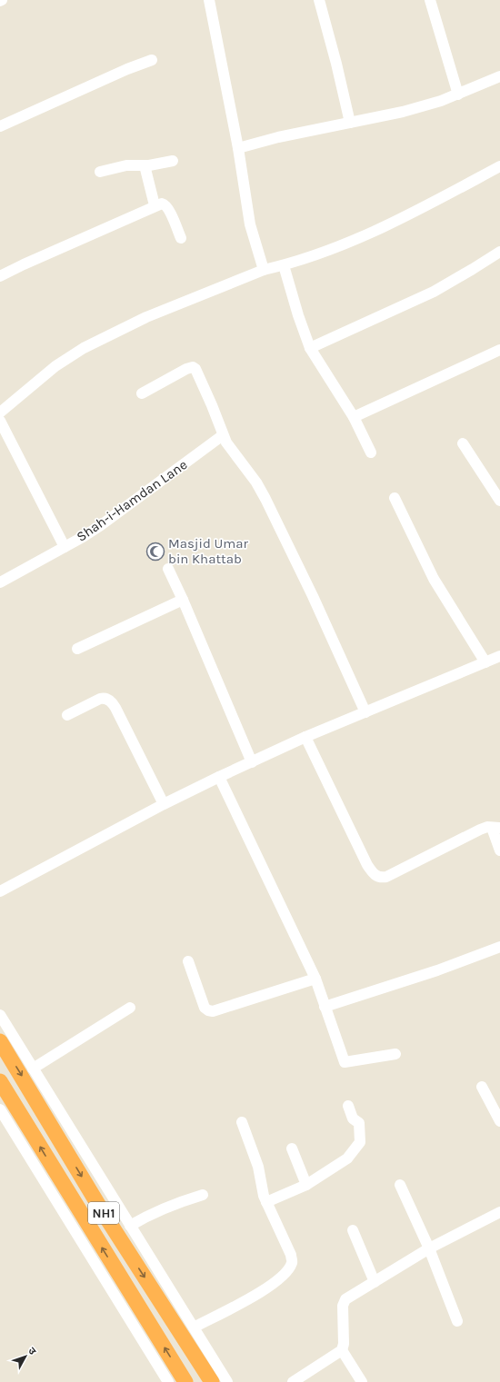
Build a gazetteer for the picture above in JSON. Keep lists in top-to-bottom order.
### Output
{
  "streets": {
    "highway": ["NH1"],
    "street": ["Shah-i-Hamdan Lane"]
  },
  "places": {
    "mosque": ["Masjid Umar bin Khattab"]
  },
  "north": "top right"
}
